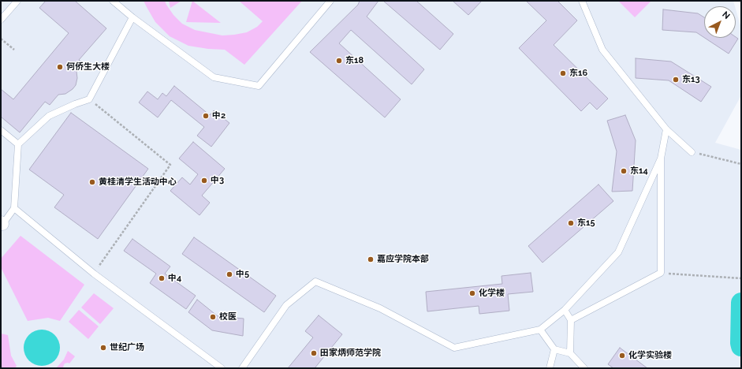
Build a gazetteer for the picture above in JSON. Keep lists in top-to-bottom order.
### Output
{
  "places": [
    "东18",
    "何侨生大楼",
    "东16",
    "东13",
    "中2",
    "东14",
    "中3",
    "黄桂清学生活动中心",
    "东15",
    "嘉应学院本部",
    "中5",
    "中4",
    "化学楼",
    "校医",
    "世纪广场",
    "田家炳师范学院",
    "化学实验楼"
  ],
  "north": "top right"
}
